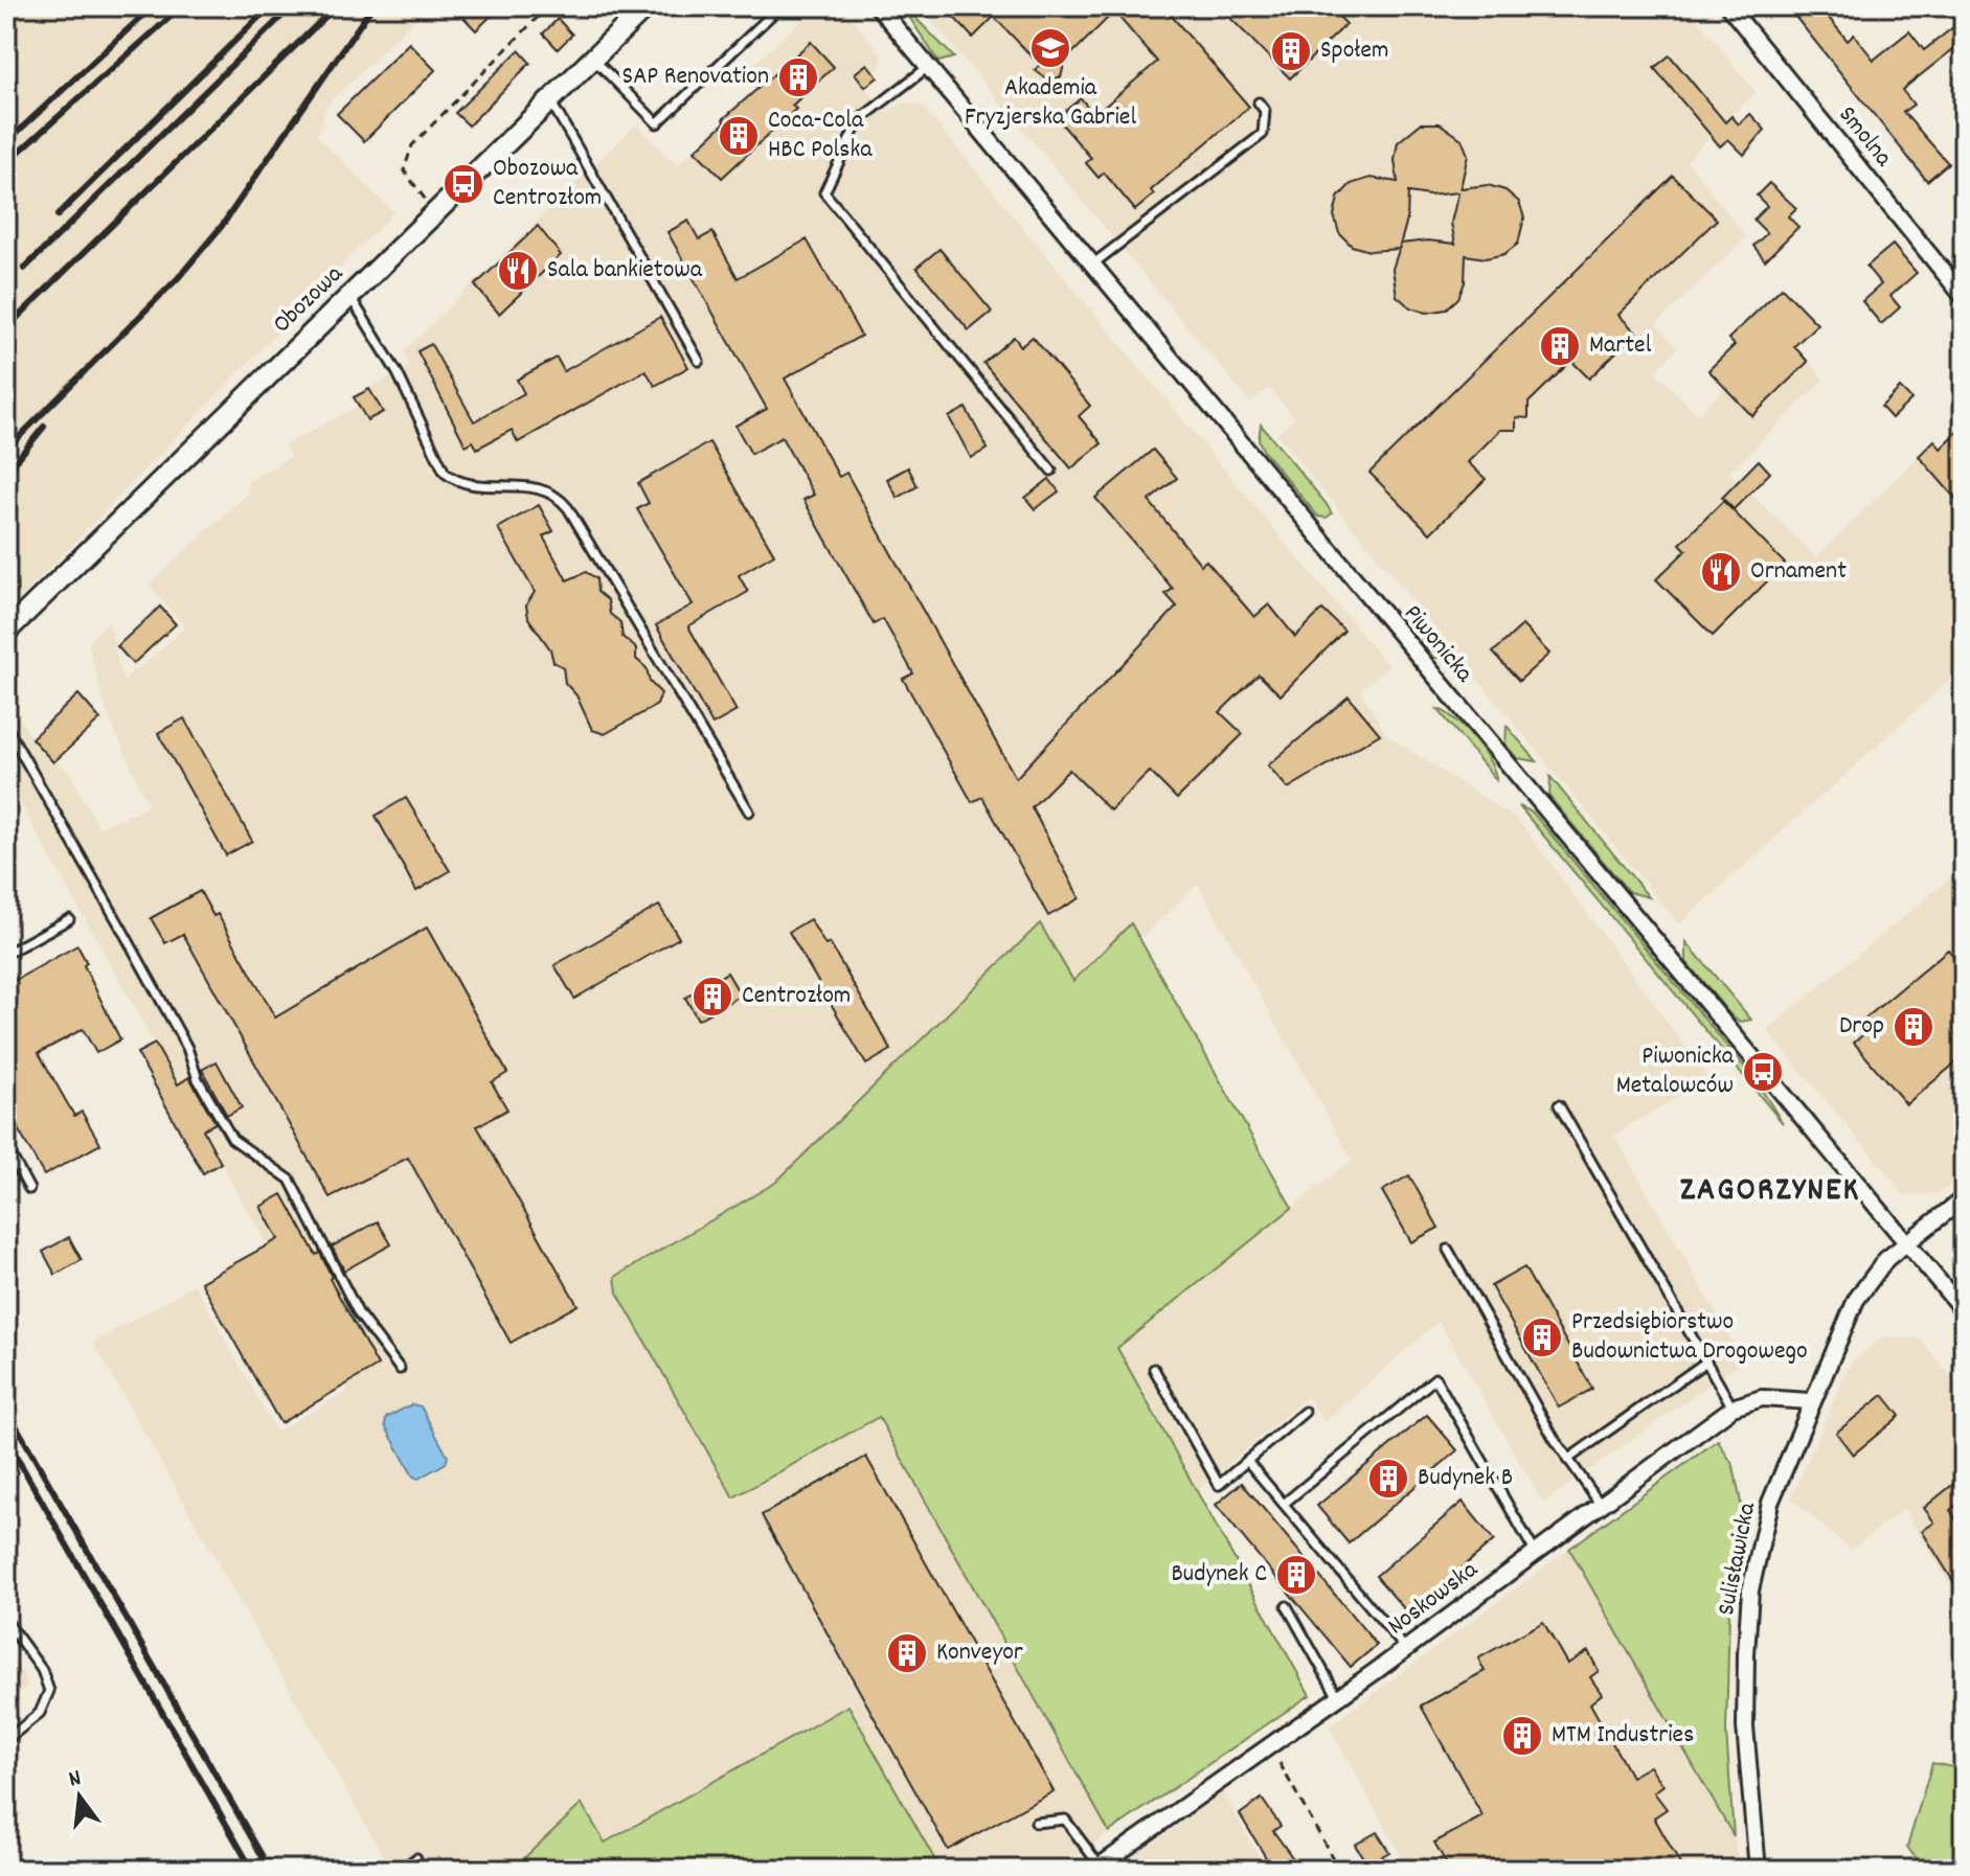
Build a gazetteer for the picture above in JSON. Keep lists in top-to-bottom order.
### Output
{
  "streets": {
    "street": [
      "Smolna",
      "Obozowa",
      "Piwonicka",
      "Sulisławicka",
      "Noskowska"
    ]
  },
  "crossings": [
    ["Piwonicka", "Sulisławicka"],
    ["Sulisławicka", "Noskowska"]
  ],
  "districts": ["ZAGORZYNEK"],
  "places": {
    "school or university": ["Akademia Fryzjerska Gabriel"],
    "building": [
      "Społem",
      "SAP Renovation",
      "Coca-Cola HBC Polska",
      "Martel",
      "Centrozłom",
      "Drop",
      "Przedsiębiorstwo Budownictwa Drogowego",
      "Budynek B",
      "Budynek C",
      "Konveyor",
      "MTM Industries"
    ],
    "bus stop": ["Obozowa Centrozłom", "Piwonicka Metalowców"],
    "restaurant": ["Sala bankietowa", "Ornament"]
  },
  "north": "top"
}
